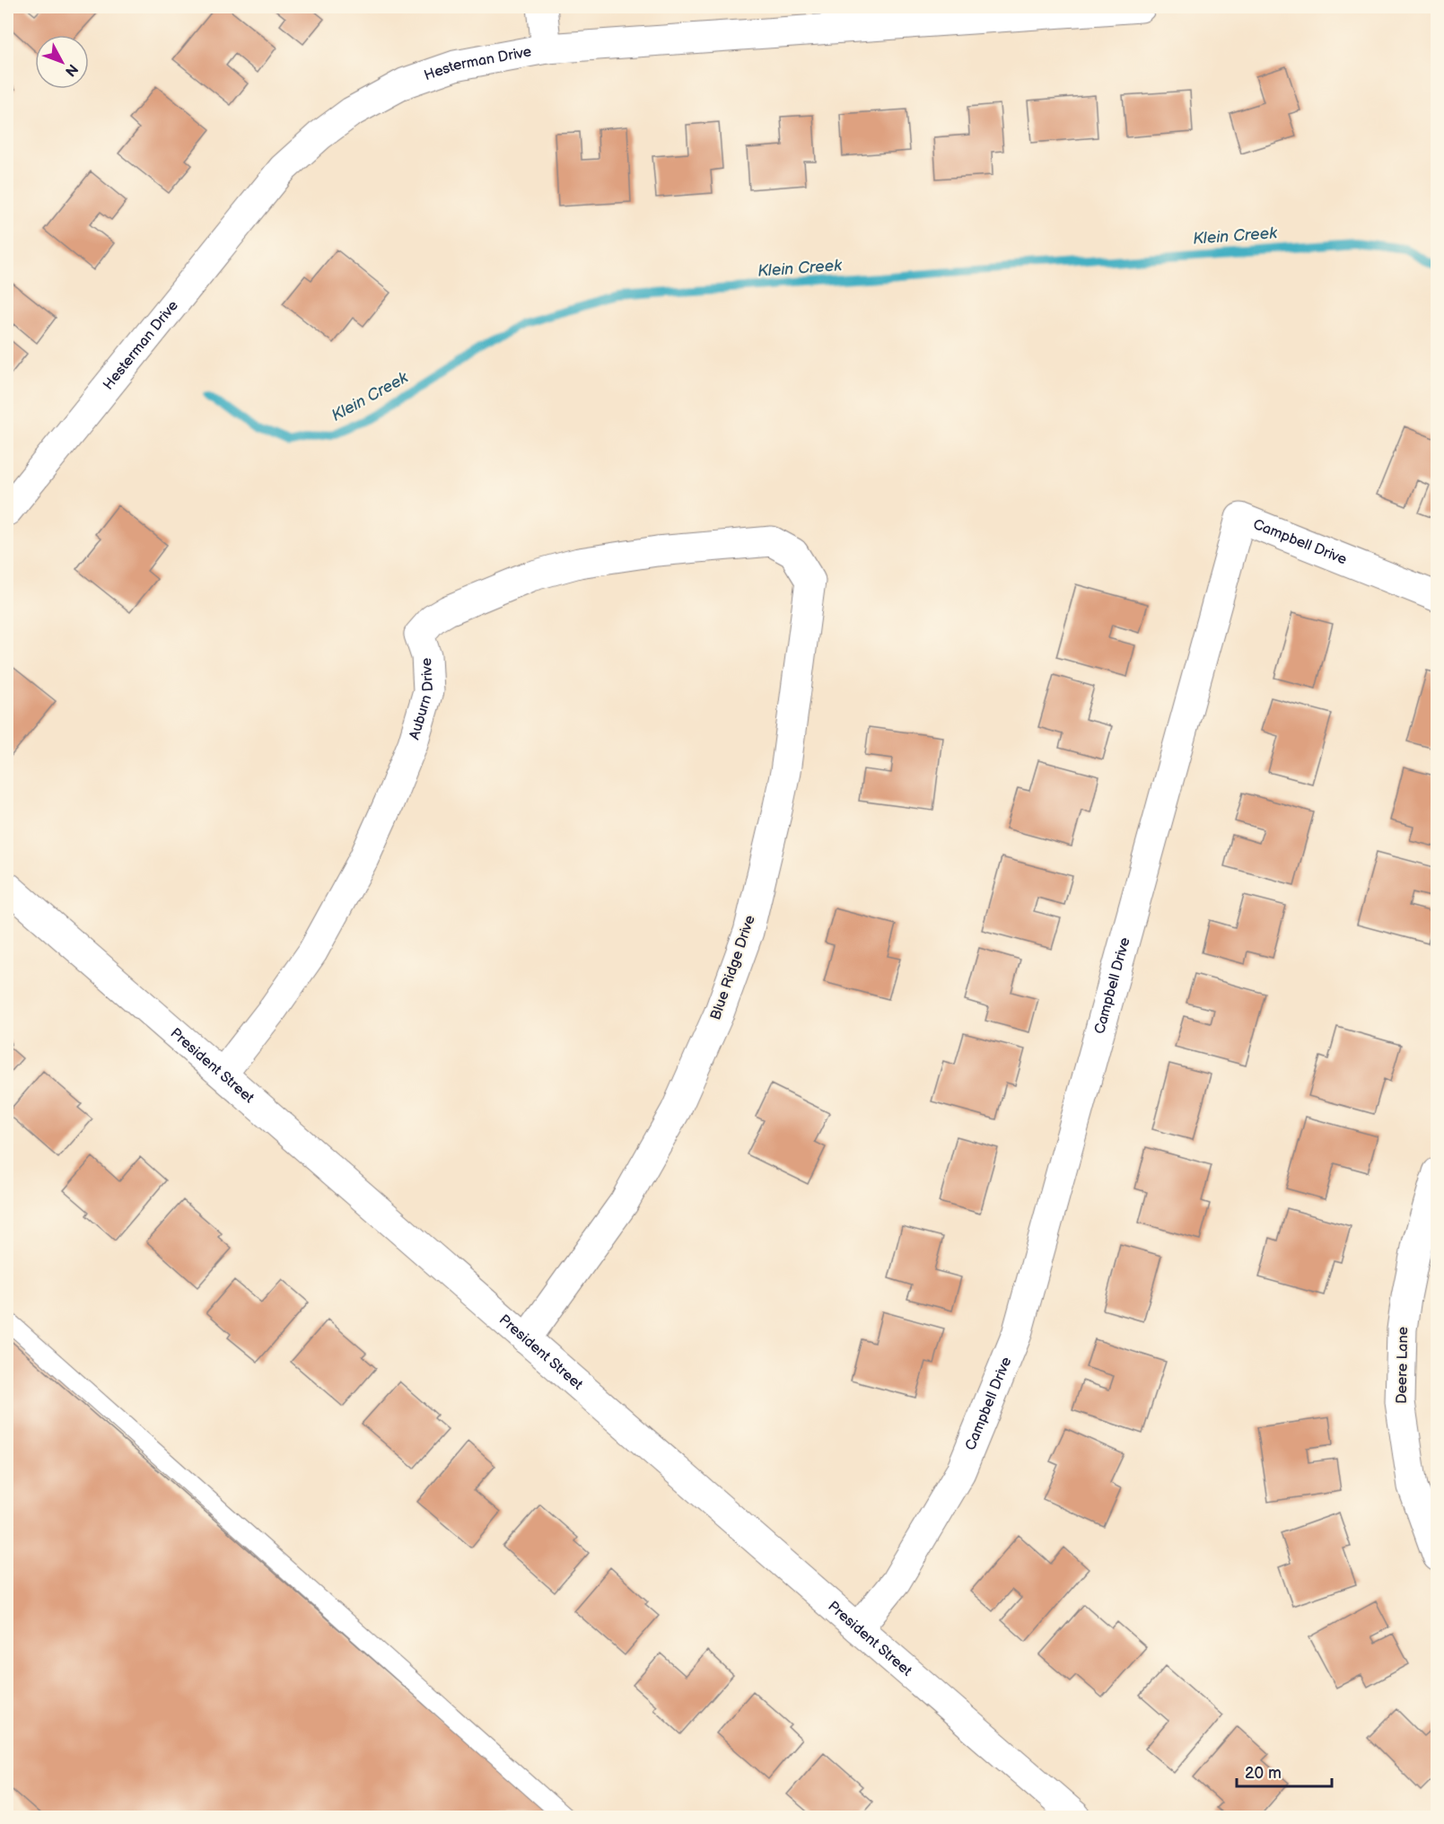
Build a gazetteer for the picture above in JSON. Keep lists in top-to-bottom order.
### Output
{
  "streets": {
    "street": [
      "Hesterman Drive",
      "Campbell Drive",
      "Auburn Drive",
      "Blue Ridge Drive",
      "President Street",
      "Deere Lane"
    ]
  },
  "crossings": [
    ["Campbell Drive", "President Street"],
    ["Auburn Drive", "Blue Ridge Drive"],
    ["Auburn Drive", "President Street"],
    ["Blue Ridge Drive", "President Street"]
  ],
  "water": ["Klein Creek"],
  "scale_bar": "20 m",
  "north": "bottom right"
}
